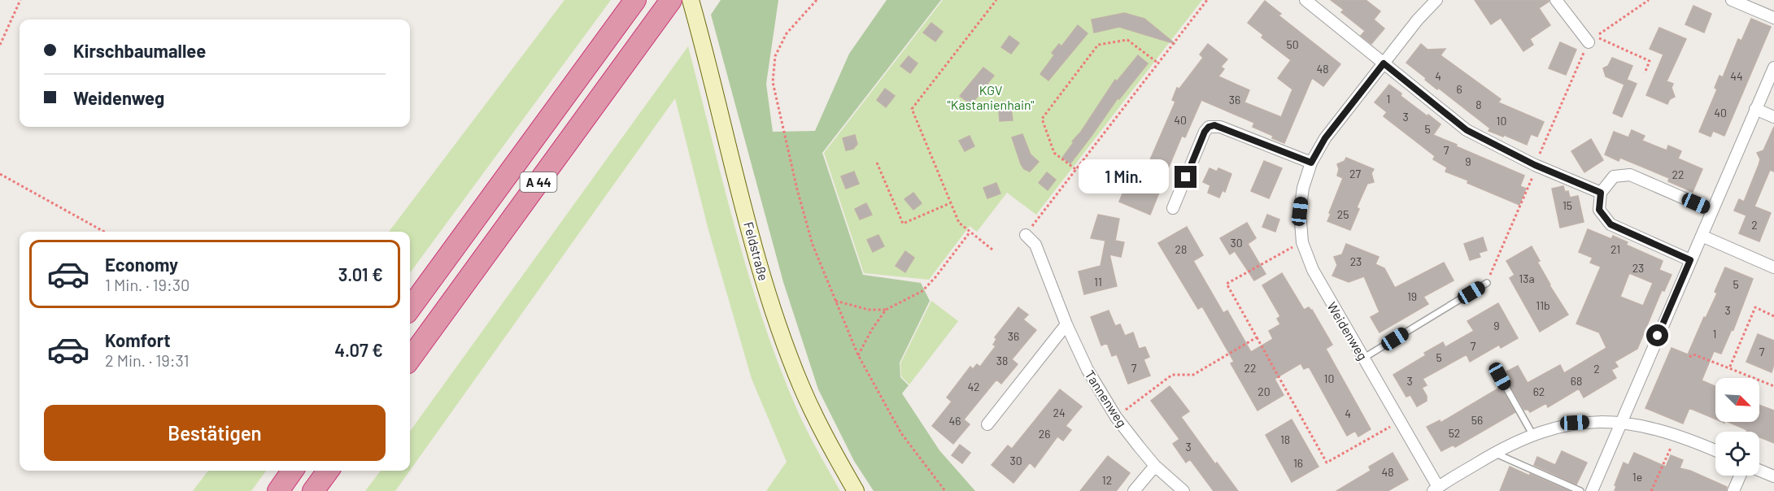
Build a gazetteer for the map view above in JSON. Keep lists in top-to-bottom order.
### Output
{
  "streets": {
    "highway": ["A 44"],
    "main road": ["Feldstraße"],
    "street": ["Weidenweg", "Tannenweg"]
  },
  "parks": ["KGV \"Kastanienhain\""],
  "house_numbers": [
    "50",
    "48",
    "4",
    "44",
    "6",
    "1",
    "36",
    "8",
    "40",
    "3",
    "40",
    "10",
    "5",
    "7",
    "9",
    "27",
    "22",
    "15",
    "25",
    "2",
    "30",
    "28",
    "21",
    "23",
    "23",
    "13a",
    "11",
    "5",
    "19",
    "11b",
    "3",
    "9",
    "1",
    "36",
    "7",
    "7",
    "5",
    "38",
    "7",
    "22",
    "2",
    "10",
    "3",
    "68",
    "42",
    "20",
    "62",
    "24",
    "4",
    "56",
    "46",
    "52",
    "26",
    "18",
    "3",
    "30",
    "16",
    "48",
    "1e",
    "12"
  ],
  "north": "bottom right",
  "page": {
    "banner": ["Kirschbaumallee", "Weidenweg"],
    "bubble": "1 Min.",
    "list": [
      {
        "name": "Economy",
        "note": "1 Min. · 19:30",
        "value": "3.01 €"
      },
      {
        "name": "Komfort",
        "note": "2 Min. · 19:31",
        "value": "4.07 €"
      }
    ],
    "buttons": "Bestätigen"
  }
}
